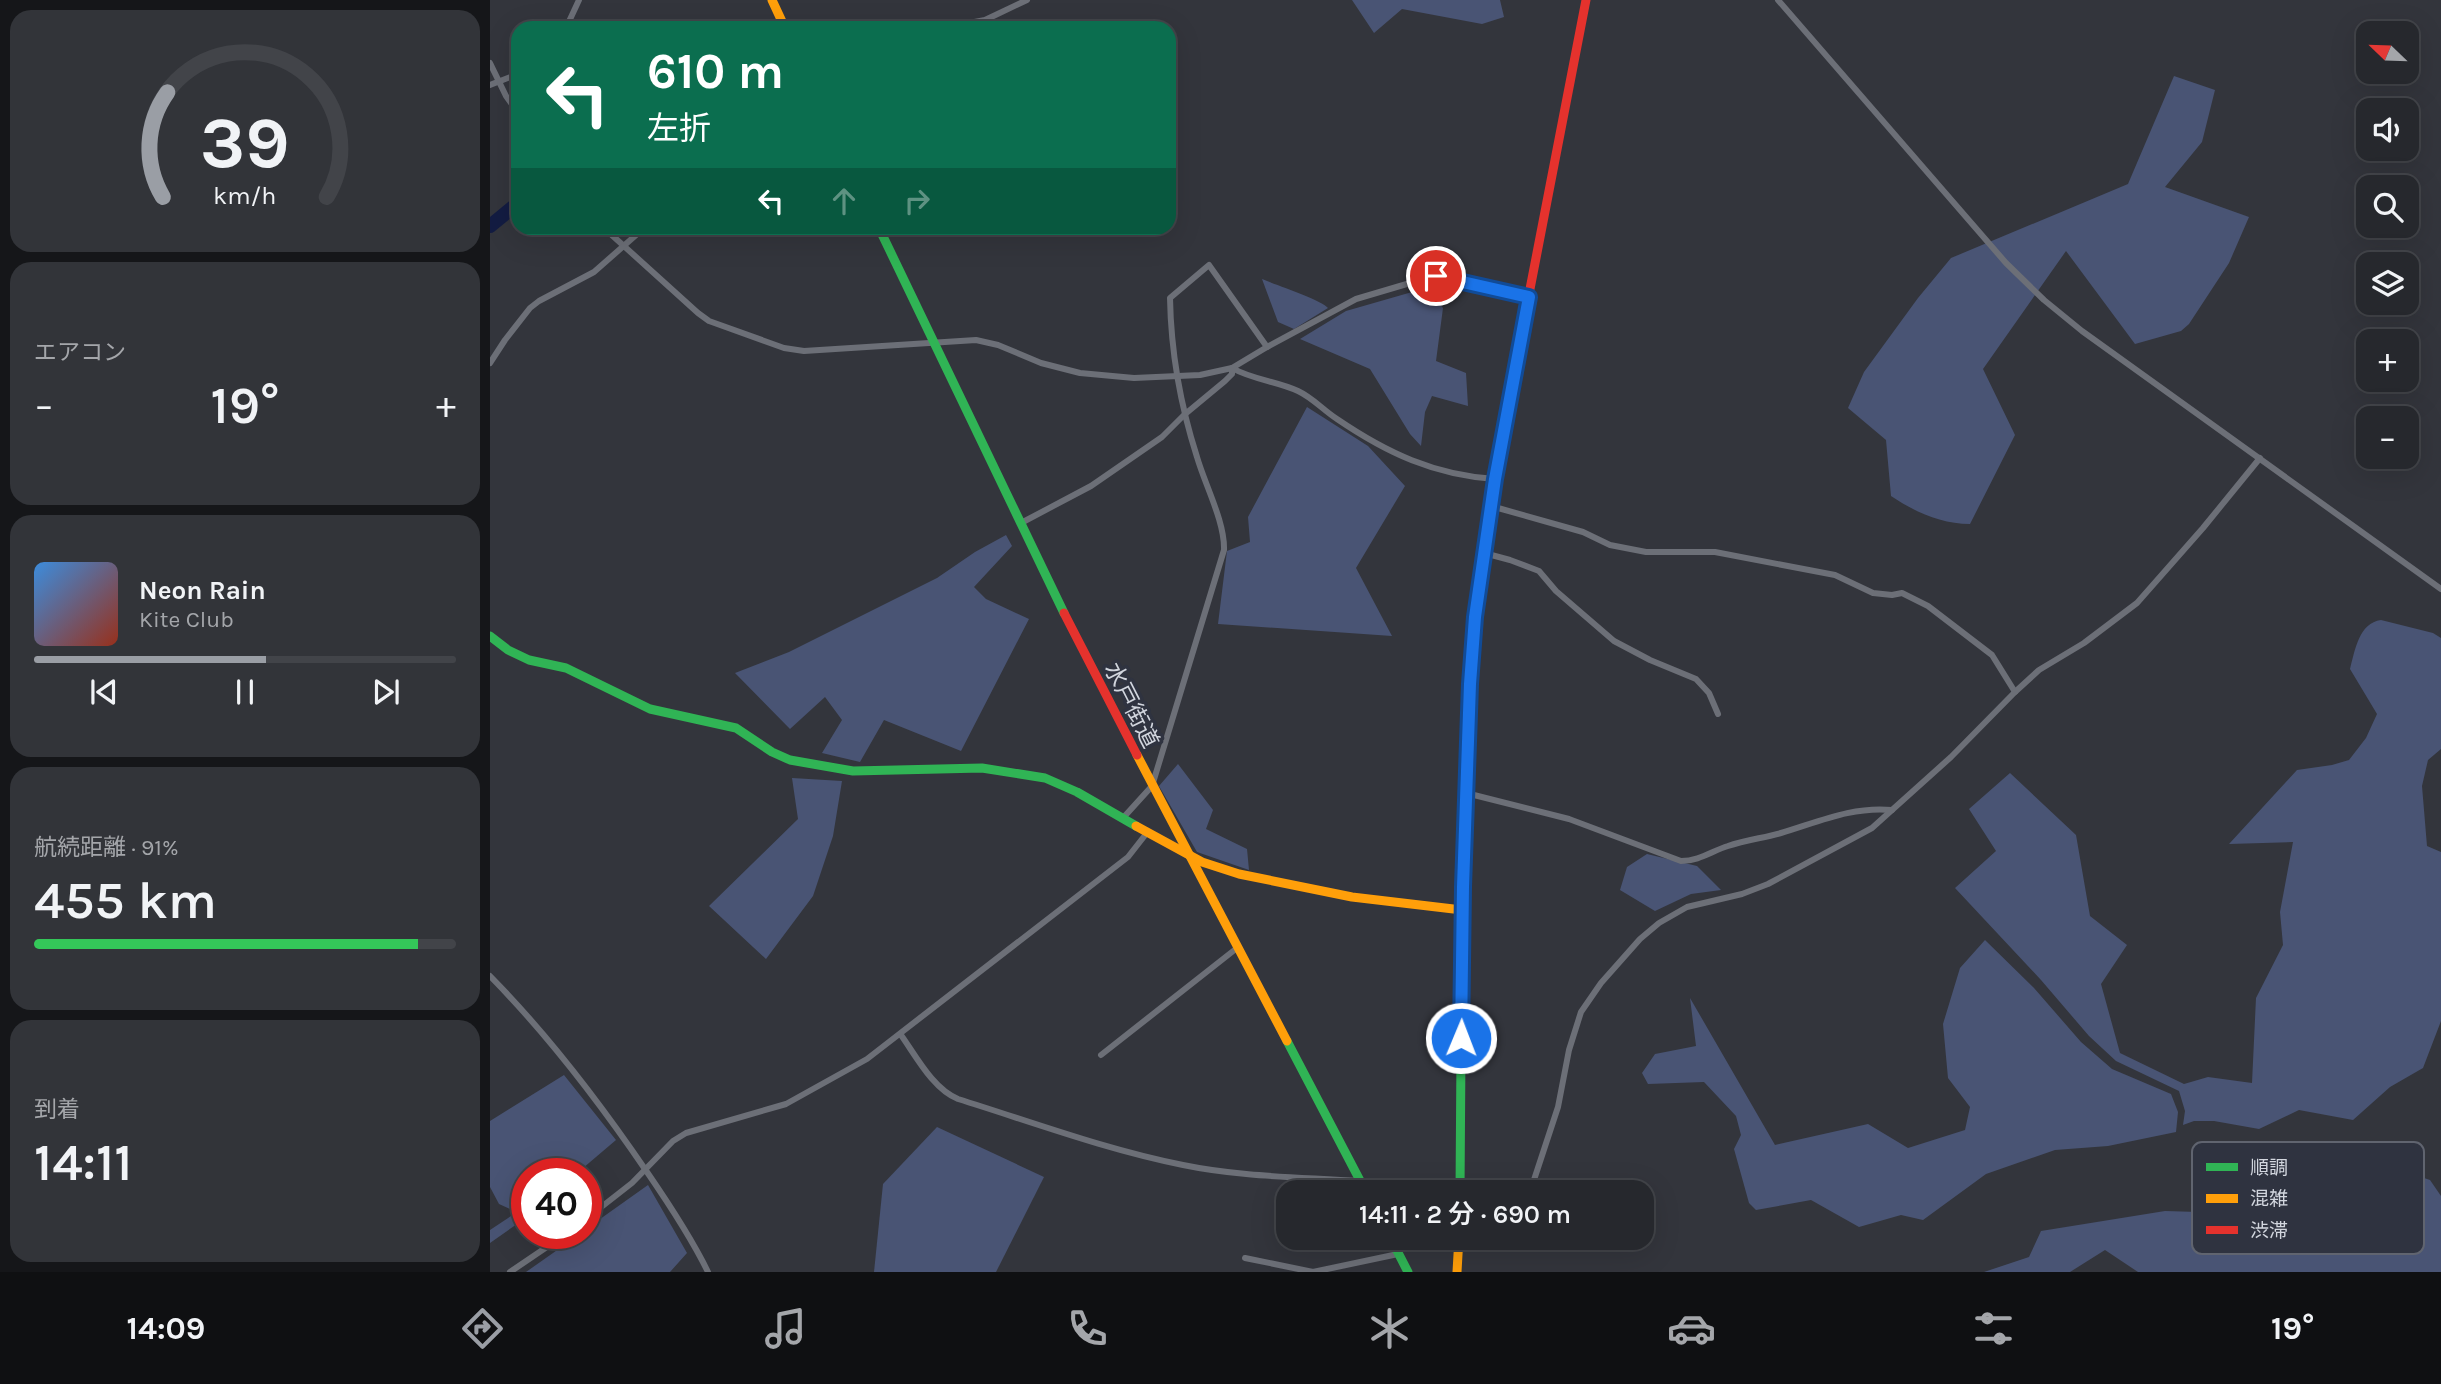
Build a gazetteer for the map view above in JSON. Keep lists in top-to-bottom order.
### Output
{
  "streets": {
    "main road": ["水戸街道"]
  },
  "legend": ["順調", "混雑", "渋滞"],
  "north": "top left",
  "page": {
    "map_buttons": ["+", "−"],
    "turn": ["610 m", "左折"],
    "tile": [
      "エアコン",
      ["航続距離 · 91%", "455 km"],
      ["到着", "14:11"]
    ],
    "heat": ["−", "19°", "+"],
    "song": ["Neon Rain", "Kite Club"],
    "limit": "40",
    "trip": "14:11 · 2 分 · 690 m",
    "tabs": ["14:09", "19°"],
    "gauge": ["39", "km/h"]
  }
}
